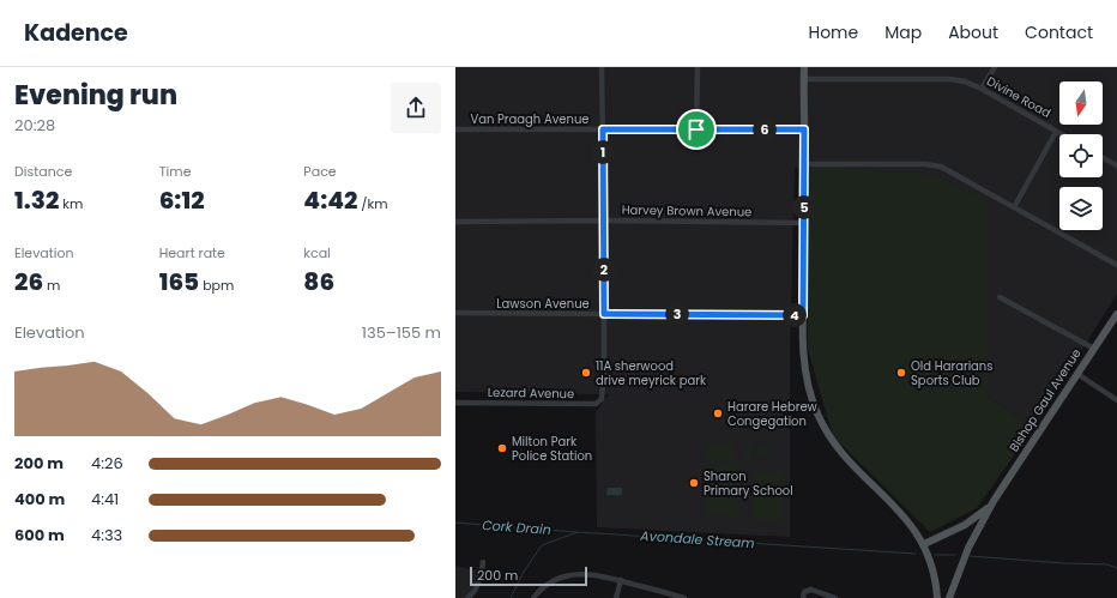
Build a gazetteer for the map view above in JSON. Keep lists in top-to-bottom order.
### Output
{
  "streets": {
    "main road": ["Bishop Gaul Avenue"],
    "street": [
      "Divine Road",
      "Van Praagh Avenue",
      "Harvey Brown Avenue",
      "Lawson Avenue",
      "Lezard Avenue"
    ]
  },
  "crossings": [
    ["Lawson Avenue", "Lezard Avenue"]
  ],
  "water": ["Cork Drain", "Avondale Stream"],
  "places": [
    "11A sherwood drive meyrick park",
    "Old Hararians Sports Club",
    "Harare Hebrew Congegation",
    "Milton Park Police Station",
    "Sharon Primary School"
  ],
  "scale_bar": "200 m",
  "north": "bottom",
  "page": {
    "header": "Kadence",
    "nav": [
      "Home",
      "Map",
      "About",
      "Contact"
    ],
    "heading": ["Evening run", "20:28"],
    "pins": [
      "6",
      "1",
      "5",
      "2",
      "3",
      "4"
    ],
    "stats": [
      ["Distance", "1.32 km"],
      ["Time", "6:12"],
      ["Pace", "4:42 /km"],
      ["Elevation", "26 m"],
      ["Heart rate", "165 bpm"],
      ["kcal", "86"]
    ],
    "chart": ["Elevation", "135–155 m"],
    "list": [
      {
        "name": "200 m",
        "note": "4:26"
      },
      {
        "name": "400 m",
        "note": "4:41"
      },
      {
        "name": "600 m",
        "note": "4:33"
      }
    ],
    "scale": "200 m"
  }
}
